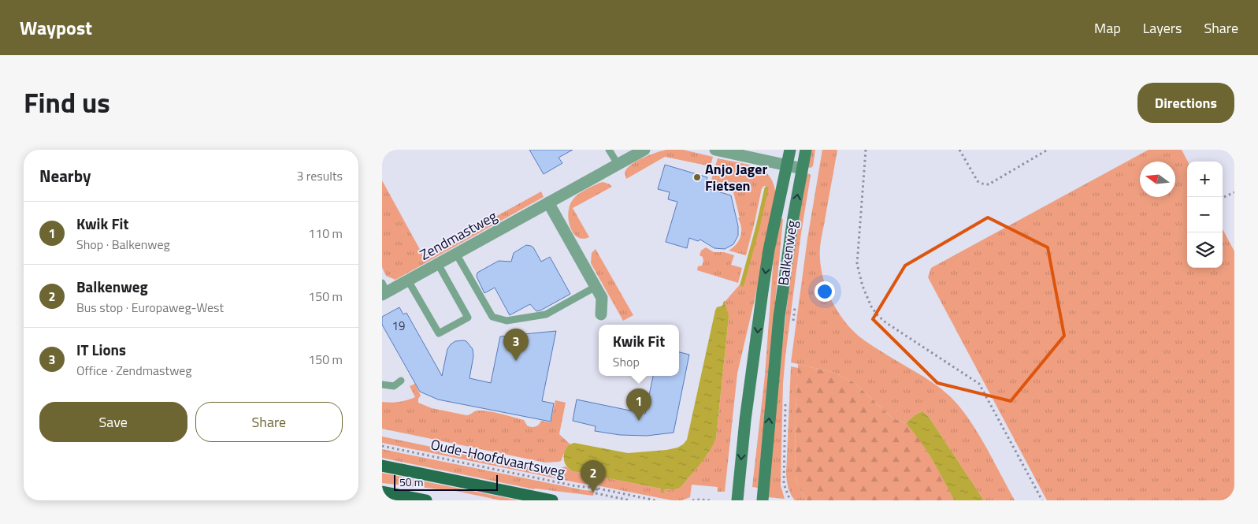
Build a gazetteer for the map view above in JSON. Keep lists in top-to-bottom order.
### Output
{
  "streets": {
    "main road": ["Balkenweg"],
    "street": ["Zendmastweg"],
    "path": ["Oude-Hoofdvaartsweg"]
  },
  "places": ["Anjo Jager Fietsen"],
  "house_numbers": ["19"],
  "scale_bar": "50 m",
  "north": "left",
  "page": {
    "header": "Waypost",
    "nav": ["Map", "Layers", "Share"],
    "title": "Find us",
    "buttons": [
      "Directions",
      ["Save", "Share"]
    ],
    "heading": ["Nearby", "3 results"],
    "map_buttons": ["+", "−"],
    "list": [
      {
        "mark": "1",
        "name": "Kwik Fit",
        "note": "Shop · Balkenweg",
        "value": "110 m"
      },
      {
        "mark": "2",
        "name": "Balkenweg",
        "note": "Bus stop · Europaweg-West",
        "value": "150 m"
      },
      {
        "mark": "3",
        "name": "IT Lions",
        "note": "Office · Zendmastweg",
        "value": "150 m"
      }
    ],
    "popup": ["Kwik Fit", "Shop"],
    "pins": ["3", "1", "2"],
    "scale": "50 m"
  }
}
